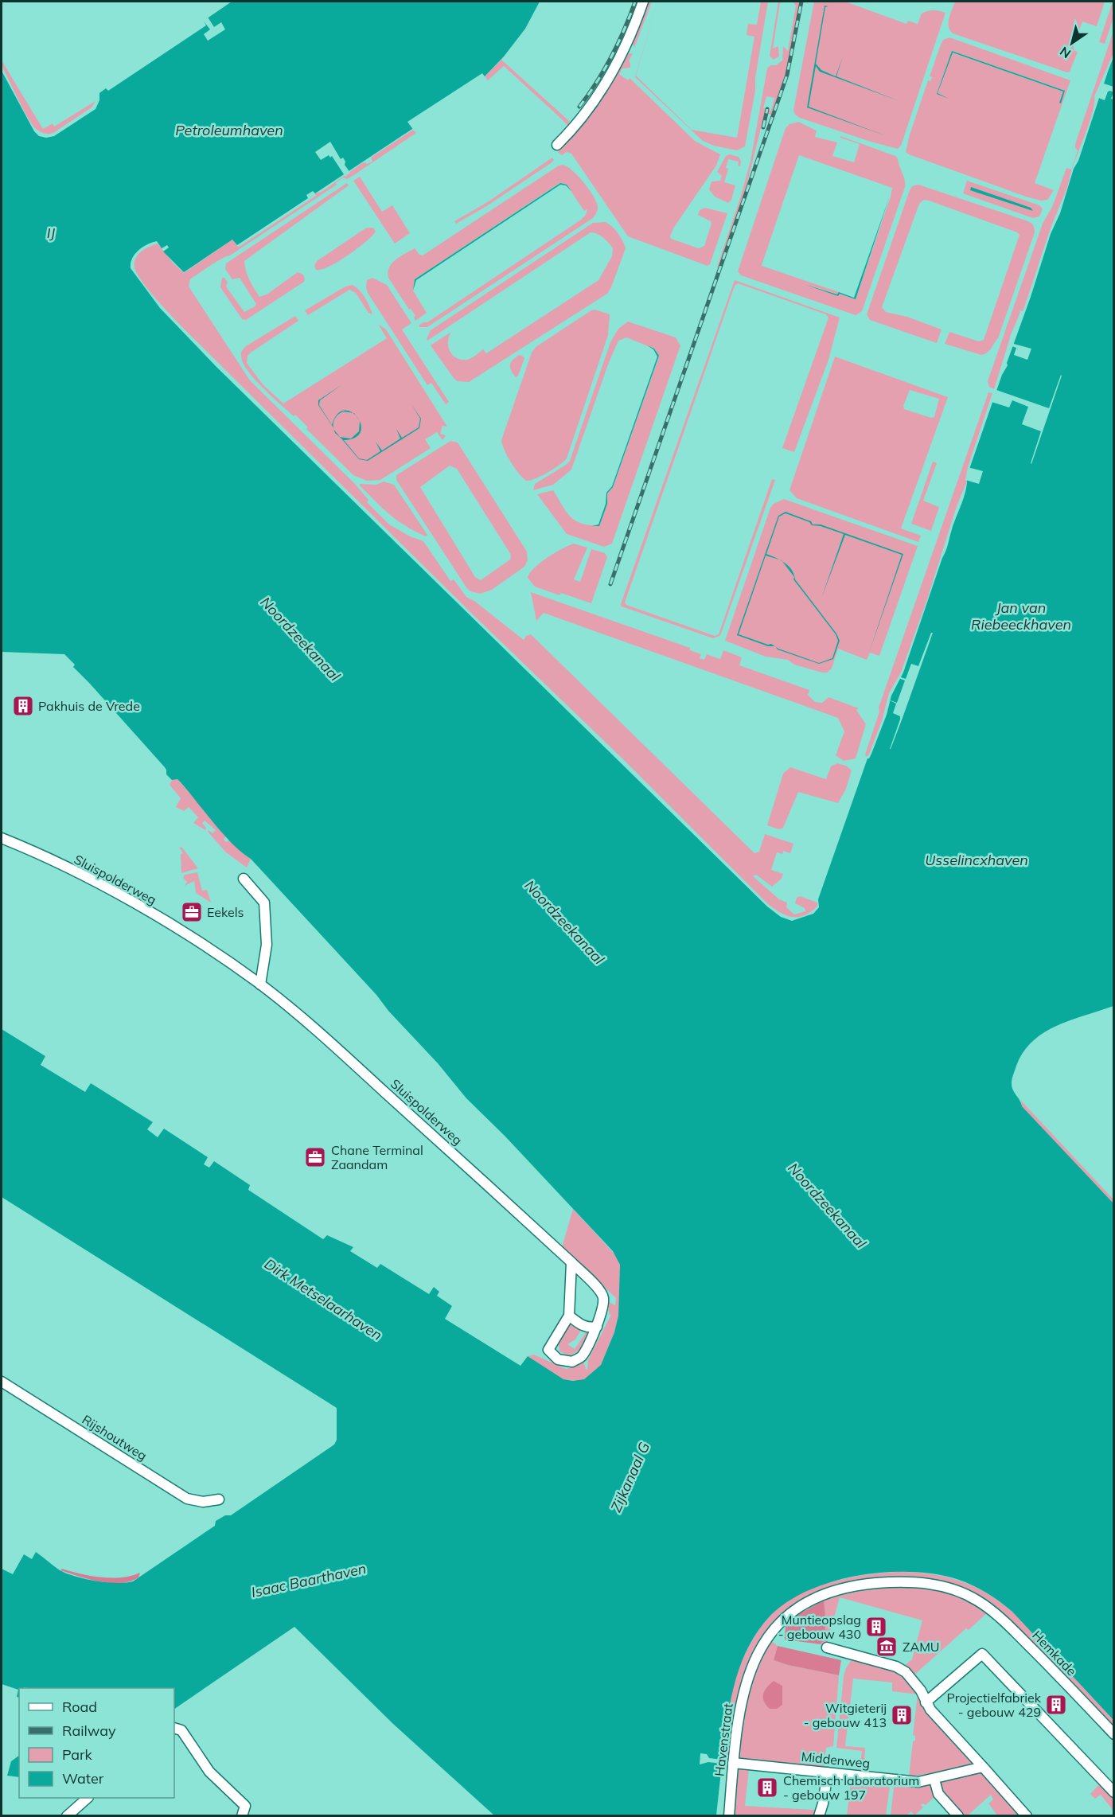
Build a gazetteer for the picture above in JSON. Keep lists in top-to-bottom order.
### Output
{
  "streets": {
    "street": [
      "Sluispolderweg",
      "Rijshoutweg",
      "Hemkade",
      "Havenstraat",
      "Middenweg"
    ]
  },
  "crossings": [
    ["Hemkade", "Havenstraat"],
    ["Havenstraat", "Middenweg"]
  ],
  "water": [
    "Petroleumhaven",
    "IJ",
    "Jan van Riebeeckhaven",
    "Noordzeekanaal",
    "Usselincxhaven",
    "Dirk Metselaarhaven",
    "Zijkanaal G",
    "Isaac Baarthaven"
  ],
  "places": {
    "building": [
      "Pakhuis de Vrede",
      "Muntieopslag - gebouw 430",
      "Projectielfabriek - gebouw 429",
      "Witgieterij - gebouw 413",
      "Chemisch laboratorium - gebouw 197"
    ],
    "office": ["Eekels", "Chane Terminal Zaandam"],
    "museum": ["ZAMU"]
  },
  "legend": [
    "Road",
    "Railway",
    "Park",
    "Water"
  ],
  "north": "bottom left"
}
